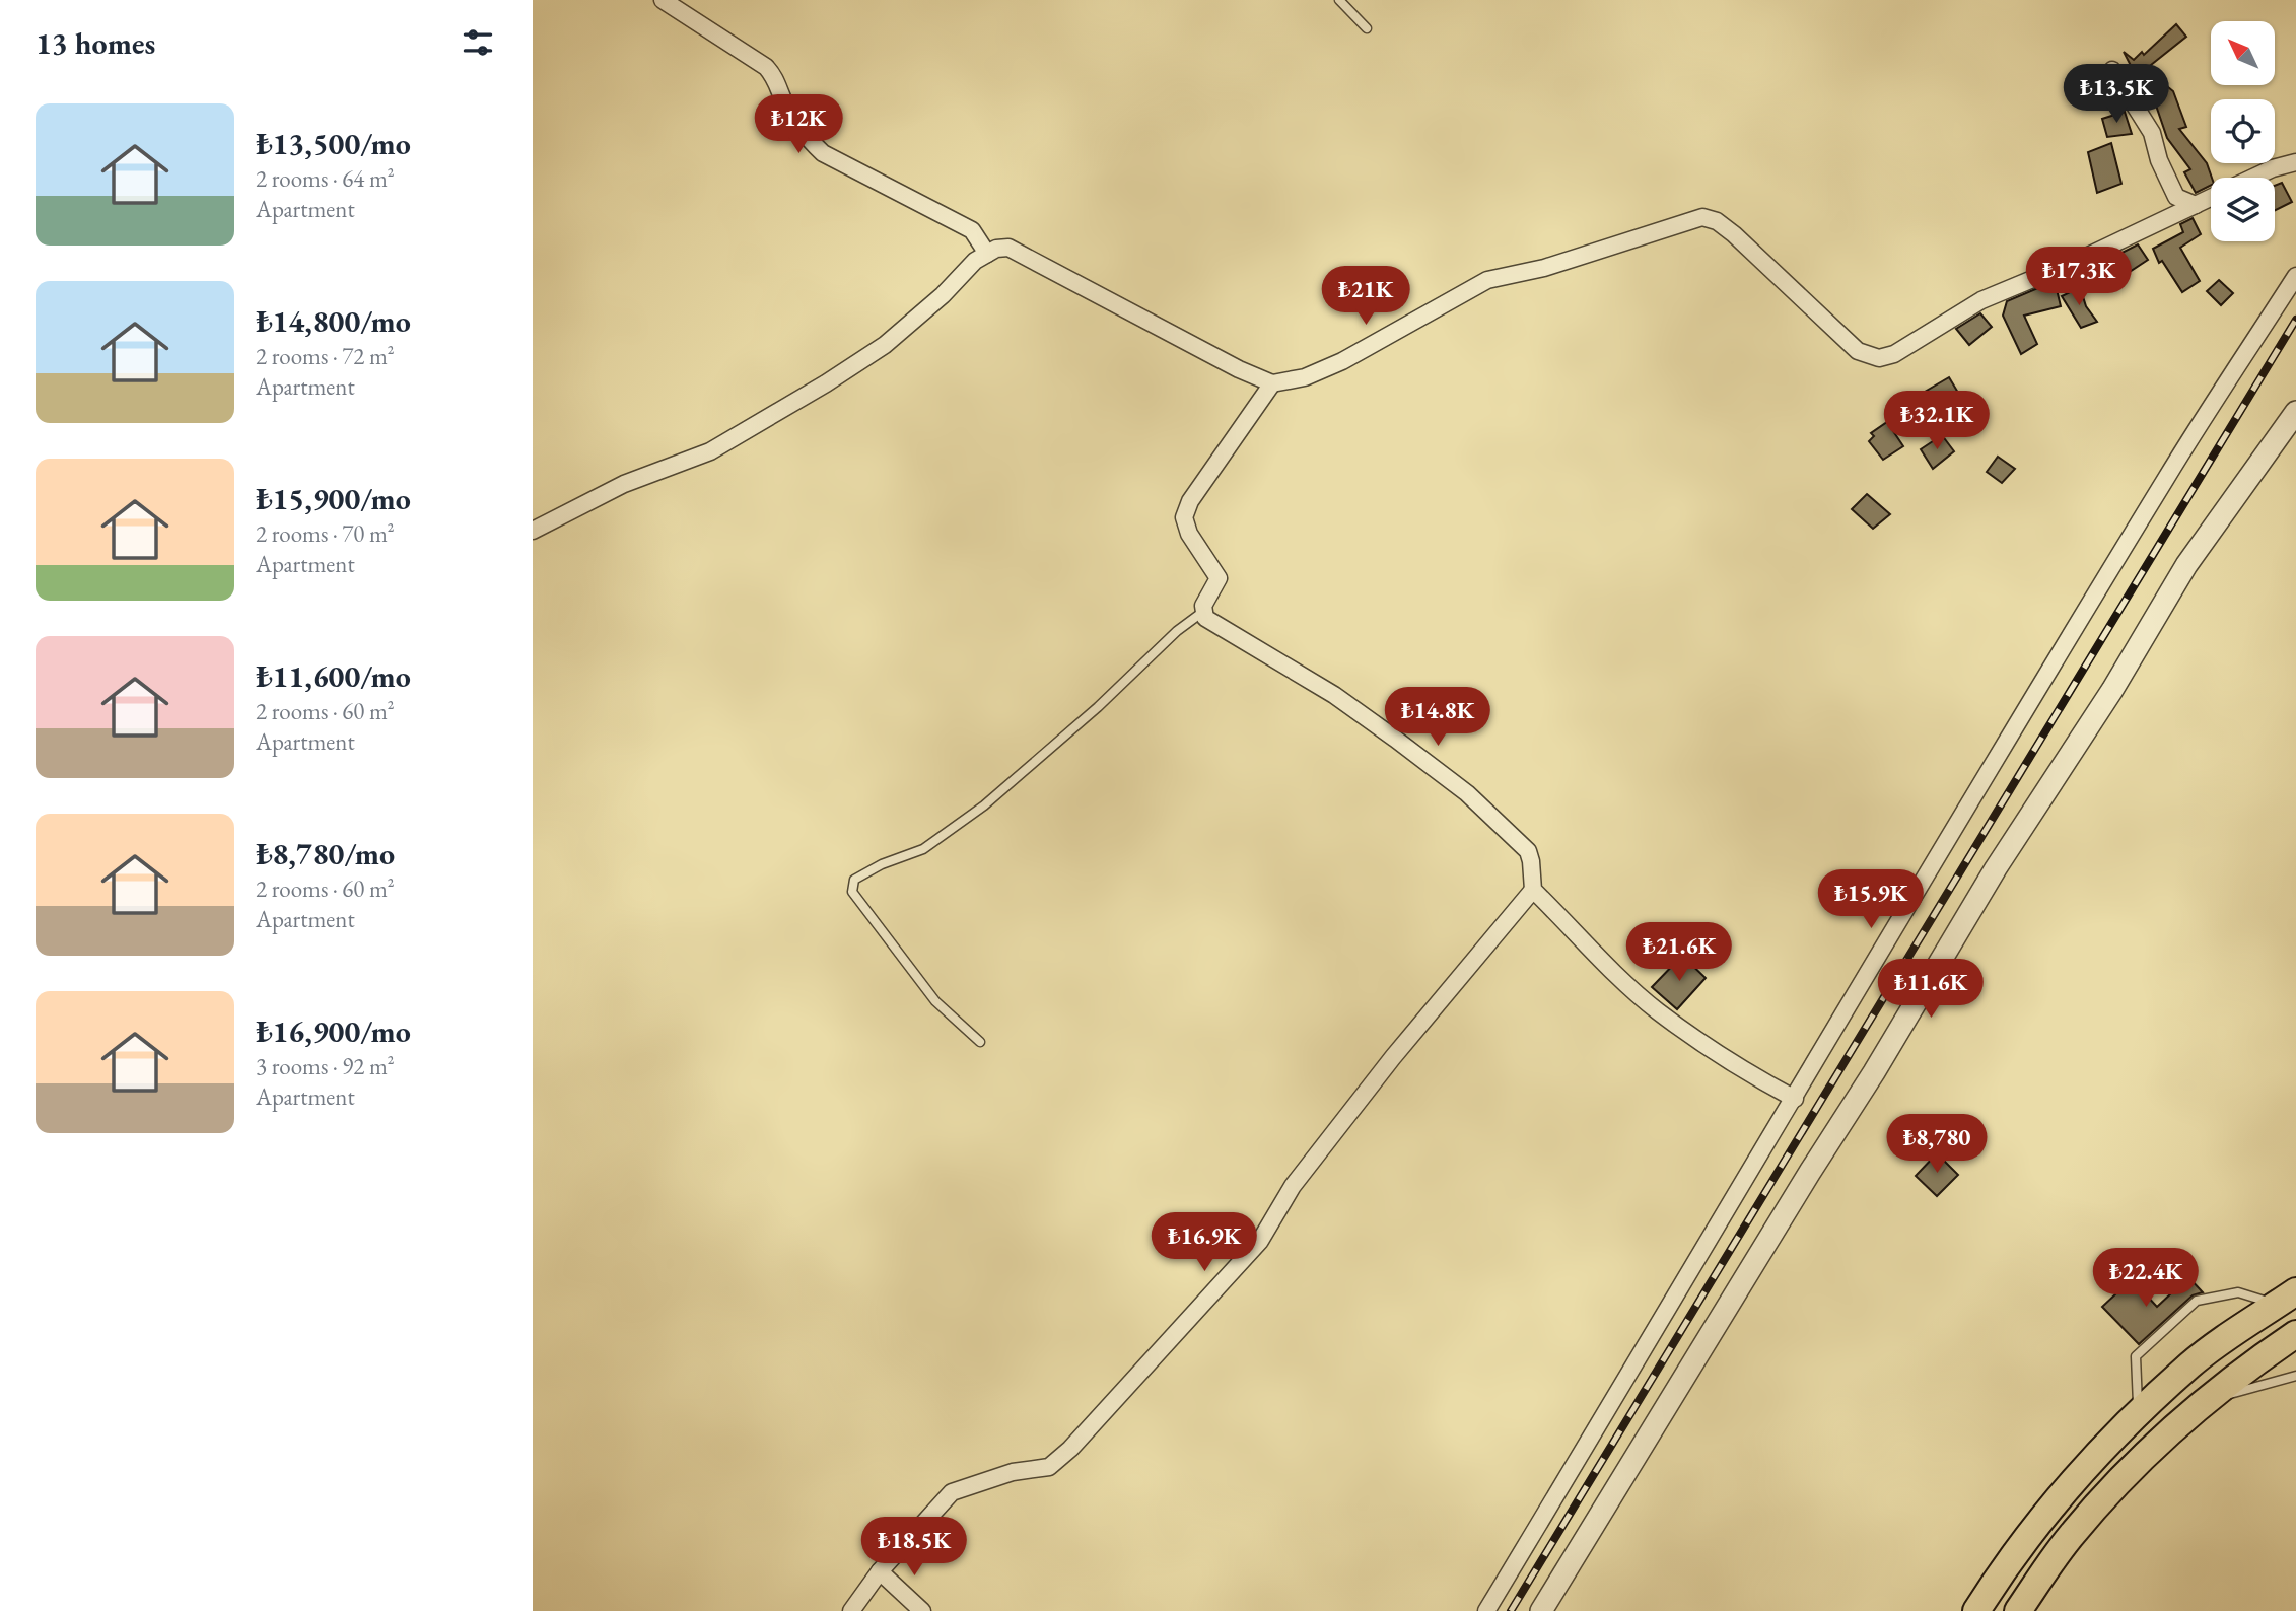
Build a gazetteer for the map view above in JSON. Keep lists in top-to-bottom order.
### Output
{
  "north": "top left",
  "page": {
    "heading": "13 homes",
    "price": [
      "₺13.5K",
      "₺12K",
      "₺17.3K",
      "₺21K",
      "₺32.1K",
      "₺14.8K",
      "₺15.9K",
      "₺21.6K",
      "₺11.6K",
      "₺8,780",
      "₺16.9K",
      "₺22.4K",
      "₺18.5K"
    ],
    "list": [
      {
        "name": "₺13,500/mo",
        "note": "2 rooms · 64 m² · Apartment"
      },
      {
        "name": "₺14,800/mo",
        "note": "2 rooms · 72 m² · Apartment"
      },
      {
        "name": "₺15,900/mo",
        "note": "2 rooms · 70 m² · Apartment"
      },
      {
        "name": "₺11,600/mo",
        "note": "2 rooms · 60 m² · Apartment"
      },
      {
        "name": "₺8,780/mo",
        "note": "2 rooms · 60 m² · Apartment"
      },
      {
        "name": "₺16,900/mo",
        "note": "3 rooms · 92 m² · Apartment"
      }
    ]
  }
}
